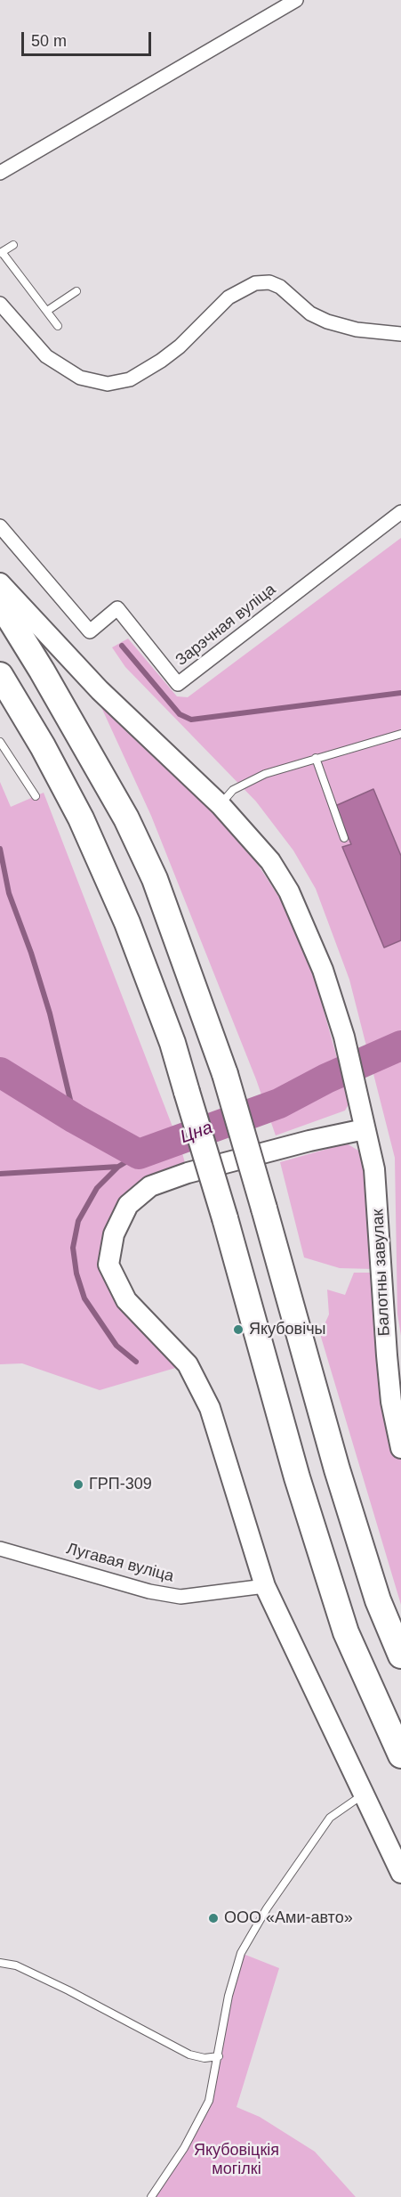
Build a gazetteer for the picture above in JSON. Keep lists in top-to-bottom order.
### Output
{
  "streets": {
    "main road": ["Балотны завулак"],
    "street": ["Зарэчная вуліца", "Лугавая вуліца"]
  },
  "water": ["Цна"],
  "parks": ["Якубовіцкія могілкі"],
  "places": ["Якубовічы", "ГРП-309", "ООО «Ами-авто»"],
  "scale_bar": "50 m"
}
